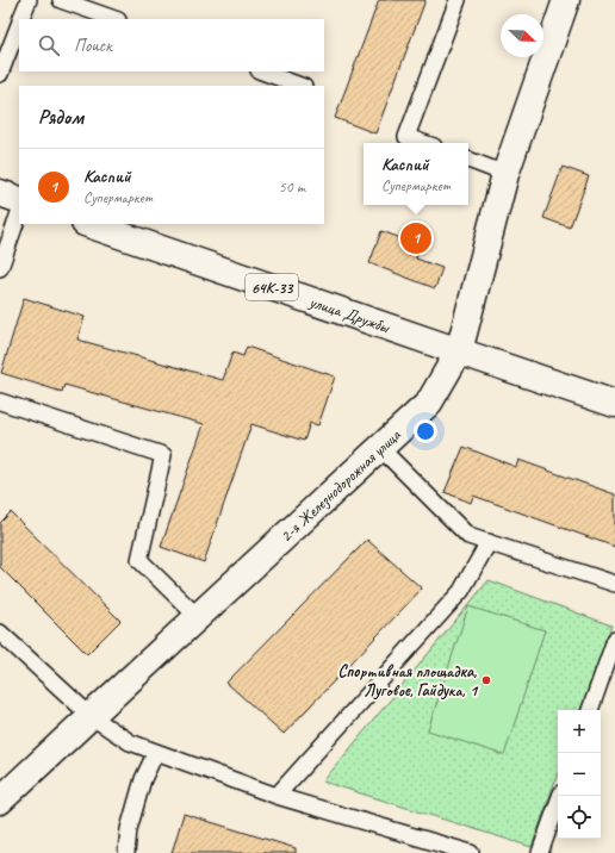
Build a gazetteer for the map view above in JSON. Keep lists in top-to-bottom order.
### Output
{
  "streets": {
    "street": ["64К-33", "улица Дружбы", "2-я Железнодорожная улица"]
  },
  "crossings": [
    ["улица Дружбы", "2-я Железнодорожная улица"]
  ],
  "places": ["Спортивная площадка, Луговое, Гайдука, 1"],
  "north": "bottom right",
  "page": {
    "search": "Поиск",
    "heading": "Рядом",
    "popup": ["Каспий", "Супермаркет"],
    "list": [
      {
        "mark": "1",
        "name": "Каспий",
        "note": "Супермаркет",
        "value": "50 m"
      }
    ],
    "pins": "1",
    "map_buttons": ["+", "−"]
  }
}
